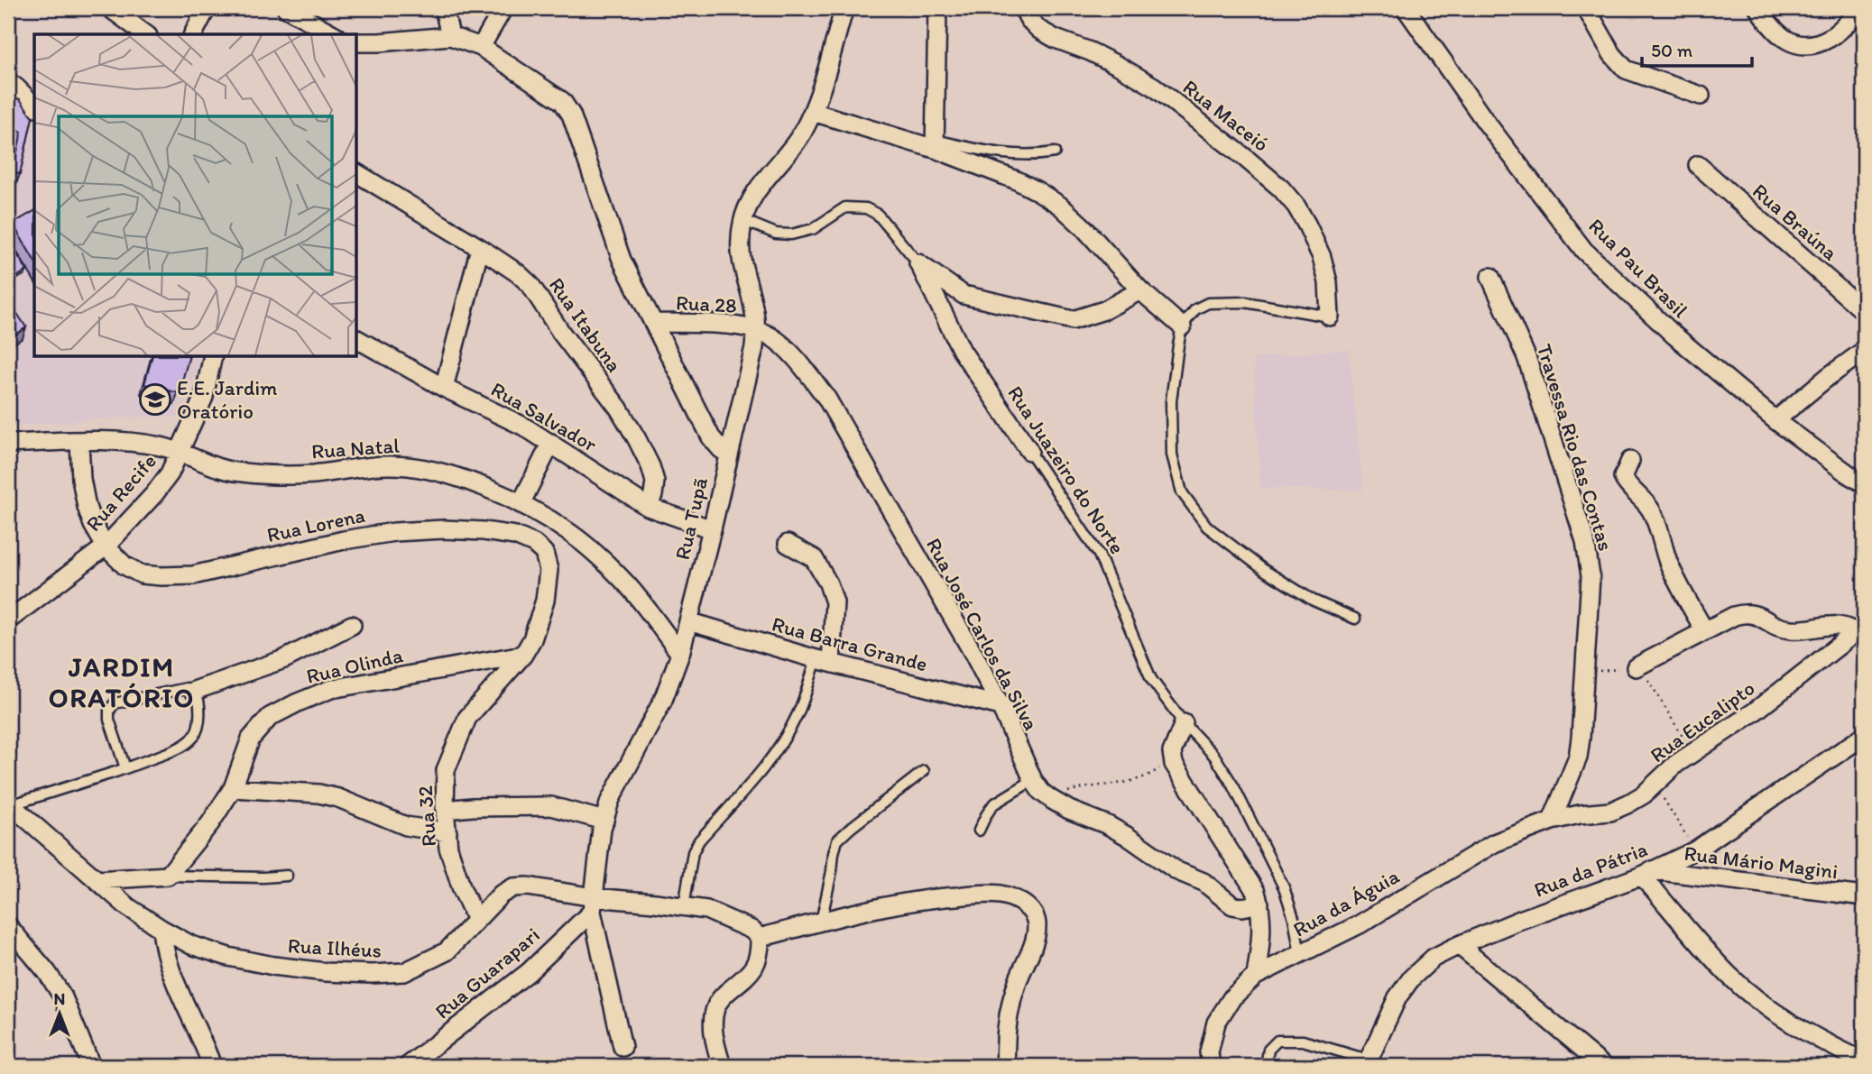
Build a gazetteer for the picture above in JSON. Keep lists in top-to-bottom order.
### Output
{
  "streets": {
    "street": [
      "Rua Maceió",
      "Rua Braúna",
      "Rua Pau Brasil",
      "Rua 28",
      "Rua Itabuna",
      "Rua Salvador",
      "Travessa Rio das Contas",
      "Rua Natal",
      "Rua Juazeiro do Norte",
      "Rua Recife",
      "Rua Tupã",
      "Rua Lorena",
      "Rua José Carlos da Silva",
      "Rua Barra Grande",
      "Rua Olinda",
      "Rua Eucalipto",
      "Rua 32",
      "Rua Mário Magini",
      "Rua da Pátria",
      "Rua da Águia",
      "Rua Ilhéus",
      "Rua Guarapari"
    ]
  },
  "crossings": [
    ["Rua 28", "Rua Tupã"],
    ["Rua 28", "Rua José Carlos da Silva"],
    ["Rua Itabuna", "Rua Salvador"],
    ["Rua Salvador", "Rua Tupã"],
    ["Travessa Rio das Contas", "Rua Eucalipto"],
    ["Travessa Rio das Contas", "Rua da Águia"],
    ["Rua Natal", "Rua Recife"],
    ["Rua Natal", "Rua Tupã"],
    ["Rua Natal", "Rua Lorena"],
    ["Rua Juazeiro do Norte", "Rua Tupã"],
    ["Rua Juazeiro do Norte", "Rua da Águia"],
    ["Rua Recife", "Rua Lorena"],
    ["Rua Tupã", "Rua José Carlos da Silva"],
    ["Rua Tupã", "Rua Barra Grande"],
    ["Rua Tupã", "Rua Ilhéus"],
    ["Rua Tupã", "Rua Guarapari"],
    ["Rua Lorena", "Rua Olinda"],
    ["Rua Lorena", "Rua 32"],
    ["Rua José Carlos da Silva", "Rua Barra Grande"],
    ["Rua Olinda", "Rua 32"],
    ["Rua Eucalipto", "Rua da Águia"],
    ["Rua 32", "Rua Ilhéus"],
    ["Rua Mário Magini", "Rua da Pátria"],
    ["Rua Ilhéus", "Rua Guarapari"]
  ],
  "districts": ["JARDIM ORATÓRIO"],
  "places": {
    "school or university": ["E.E. Jardim Oratório"]
  },
  "scale_bar": "50 m",
  "north": "top"
}
